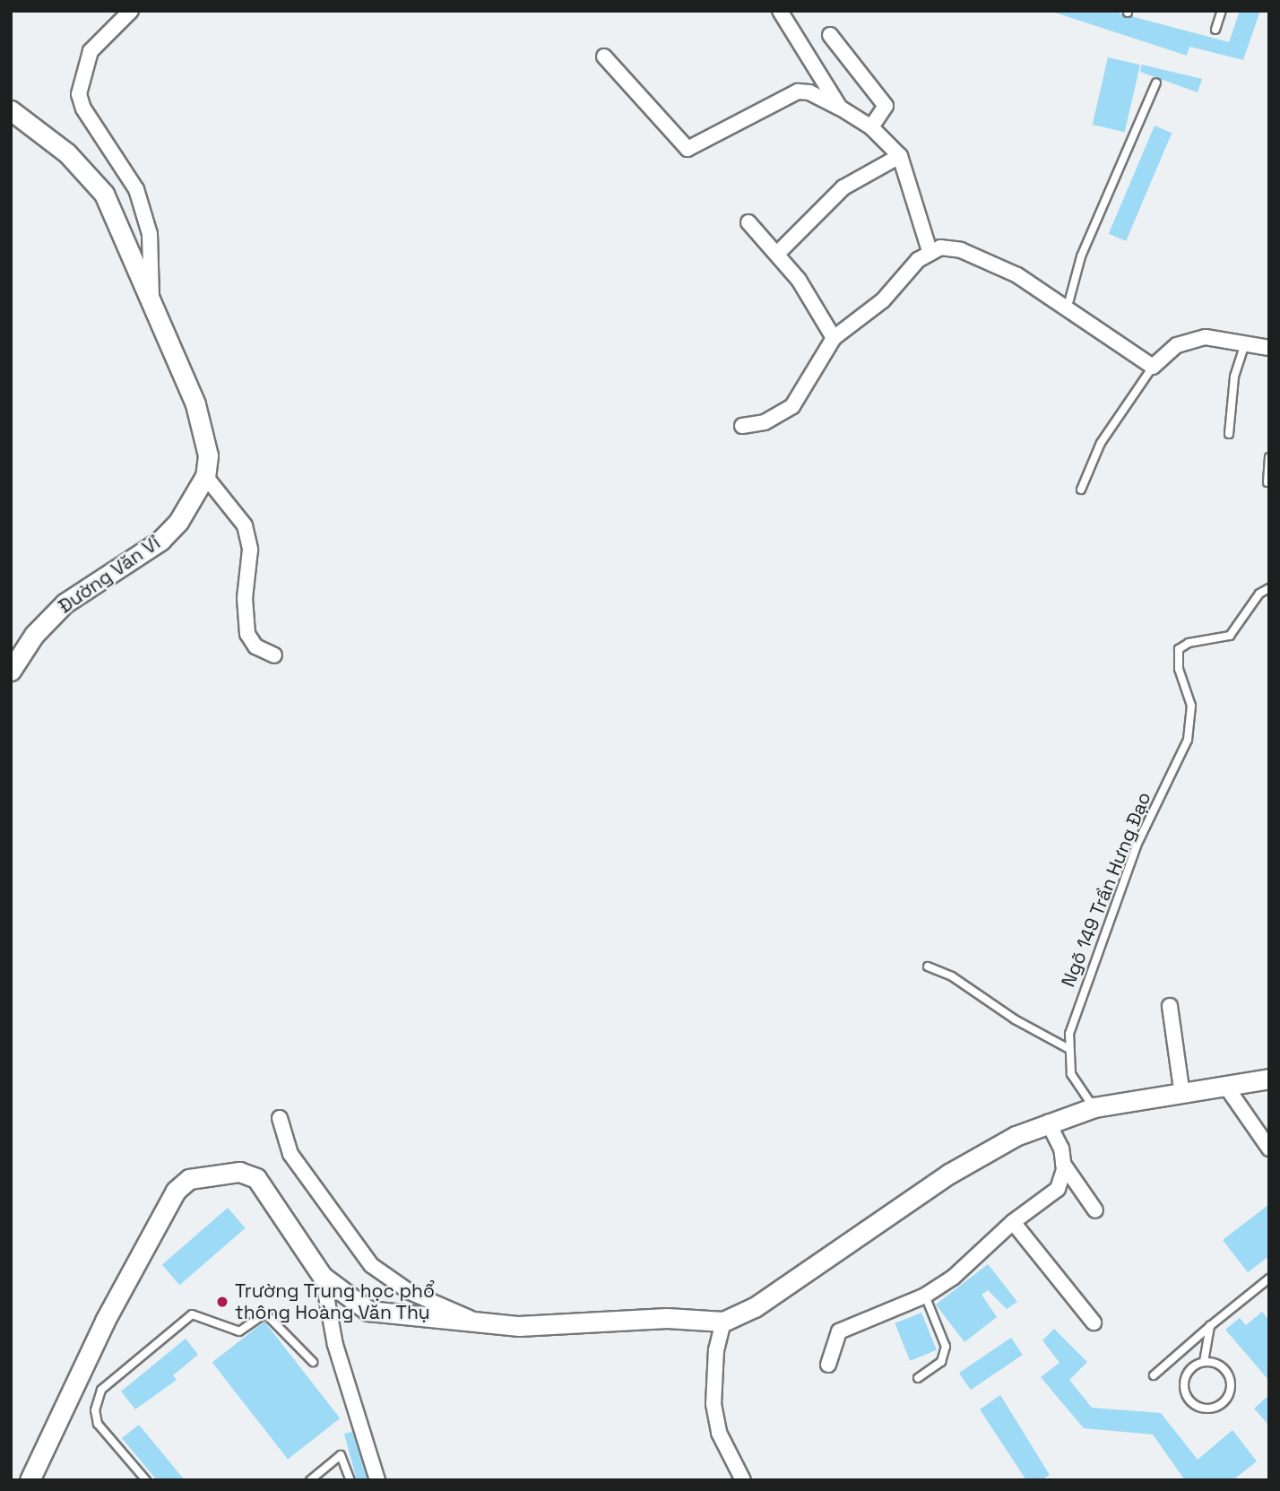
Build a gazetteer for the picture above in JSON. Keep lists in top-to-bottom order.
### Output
{
  "streets": {
    "street": ["Đường Văn Vỉ"],
    "lane": ["Ngõ 149 Trần Hưng Đạo"]
  },
  "places": ["Trường Trung học phổ thông Hoàng Văn Thụ"]
}
